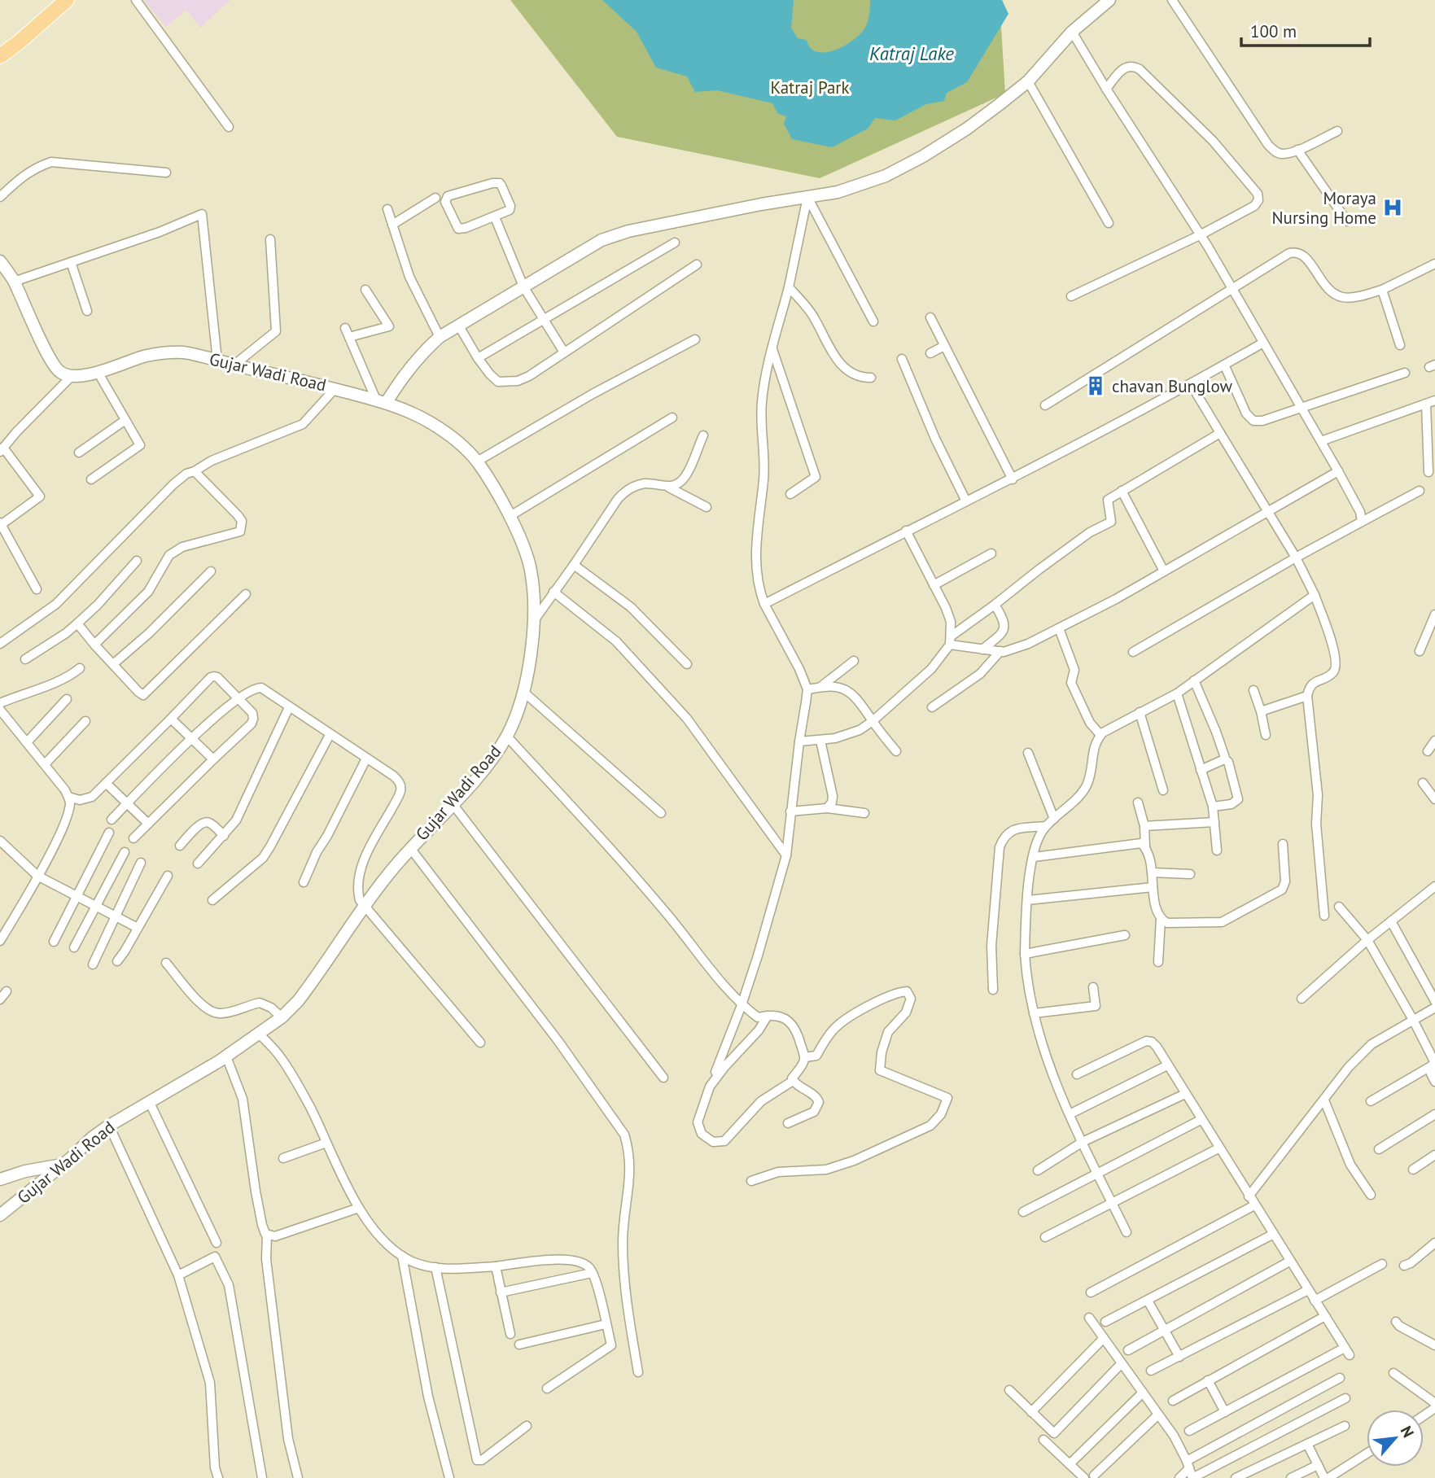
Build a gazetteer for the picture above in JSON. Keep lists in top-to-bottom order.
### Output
{
  "streets": {
    "street": ["Gujar Wadi Road"]
  },
  "water": ["Katraj Lake"],
  "parks": ["Katraj Park"],
  "places": {
    "hospital": ["Moraya Nursing Home"],
    "building": ["chavan Bunglow"]
  },
  "scale_bar": "100 m",
  "north": "top right"
}
